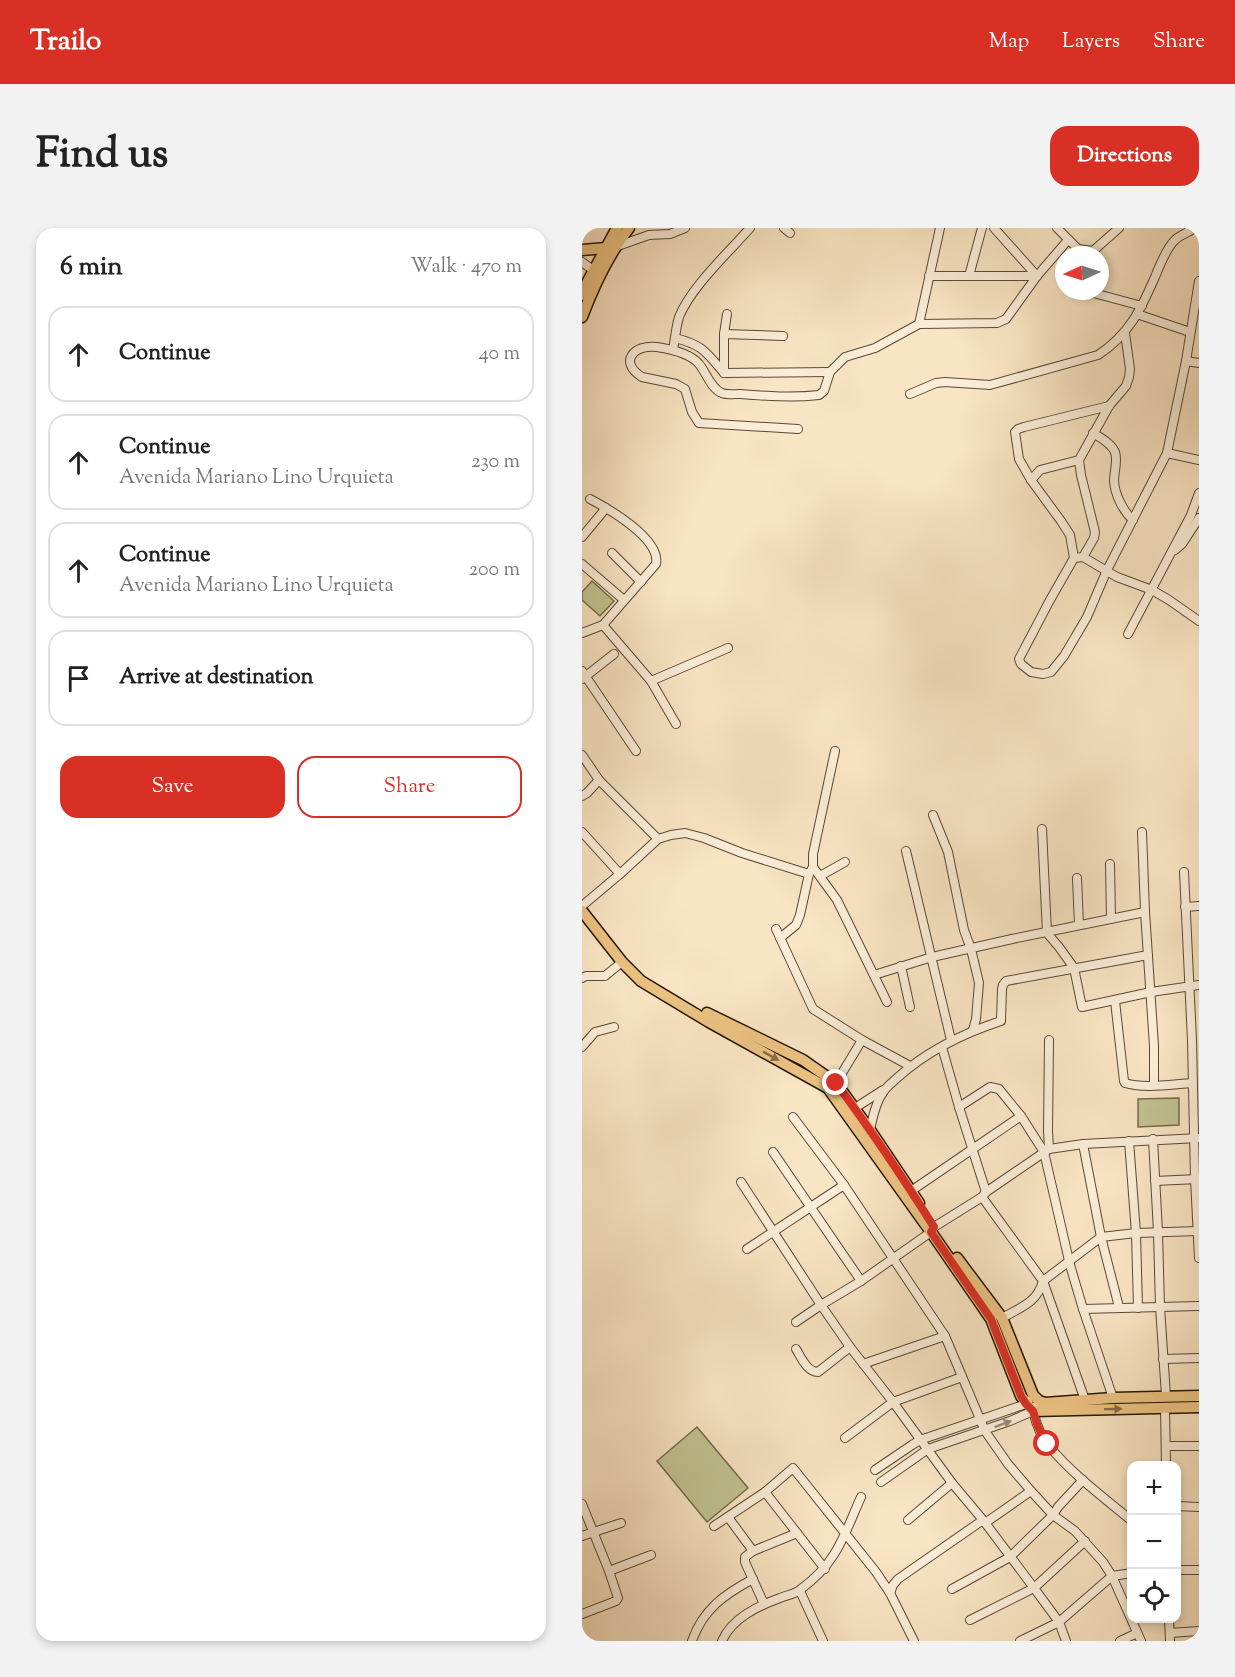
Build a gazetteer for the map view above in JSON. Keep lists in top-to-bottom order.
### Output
{
  "north": "left",
  "page": {
    "header": "Trailo",
    "nav": ["Map", "Layers", "Share"],
    "title": "Find us",
    "buttons": [
      "Directions",
      ["Save", "Share"]
    ],
    "heading": ["6 min", "Walk · 470 m"],
    "list": [
      ["Continue", "40 m"],
      ["Continue", "Avenida Mariano Lino Urquieta", "230 m"],
      ["Continue", "Avenida Mariano Lino Urquieta", "200 m"],
      "Arrive at destination"
    ],
    "map_buttons": ["+", "−"]
  }
}
